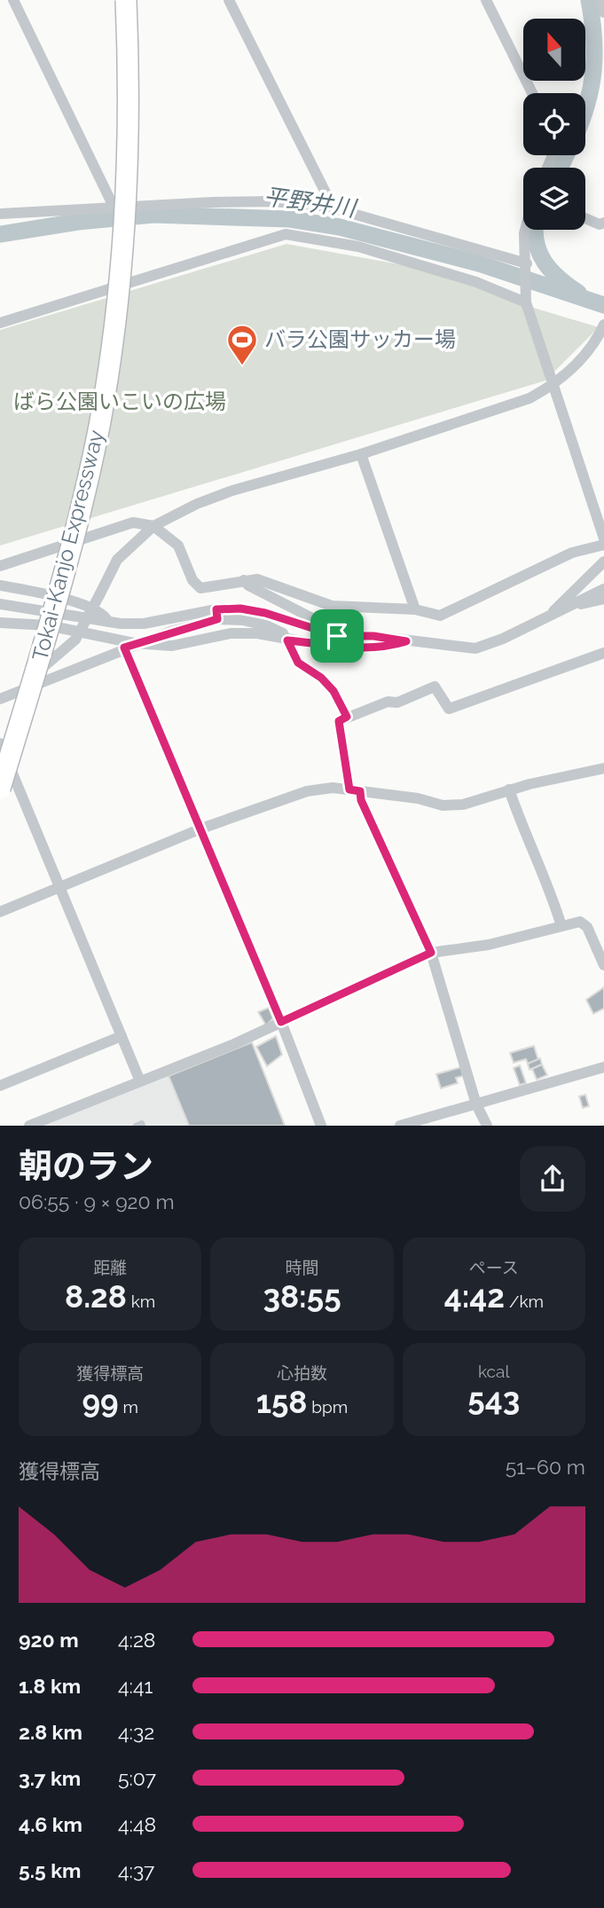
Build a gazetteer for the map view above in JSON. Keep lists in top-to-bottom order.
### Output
{
  "streets": {
    "highway": ["Tokai-Kanjo Expressway"]
  },
  "water": ["平野井川"],
  "parks": ["ばら公園いこいの広場"],
  "places": {
    "sports": ["バラ公園サッカー場"]
  },
  "north": "top",
  "page": {
    "heading": ["朝のラン", "06:55 · 9 × 920 m"],
    "stats": [
      ["距離", "8.28 km"],
      ["時間", "38:55"],
      ["ペース", "4:42 /km"],
      ["獲得標高", "99 m"],
      ["心拍数", "158 bpm"],
      ["kcal", "543"]
    ],
    "chart": ["獲得標高", "51–60 m"],
    "list": [
      {
        "name": "920 m",
        "note": "4:28"
      },
      {
        "name": "1.8 km",
        "note": "4:41"
      },
      {
        "name": "2.8 km",
        "note": "4:32"
      },
      {
        "name": "3.7 km",
        "note": "5:07"
      },
      {
        "name": "4.6 km",
        "note": "4:48"
      },
      {
        "name": "5.5 km",
        "note": "4:37"
      }
    ]
  }
}
